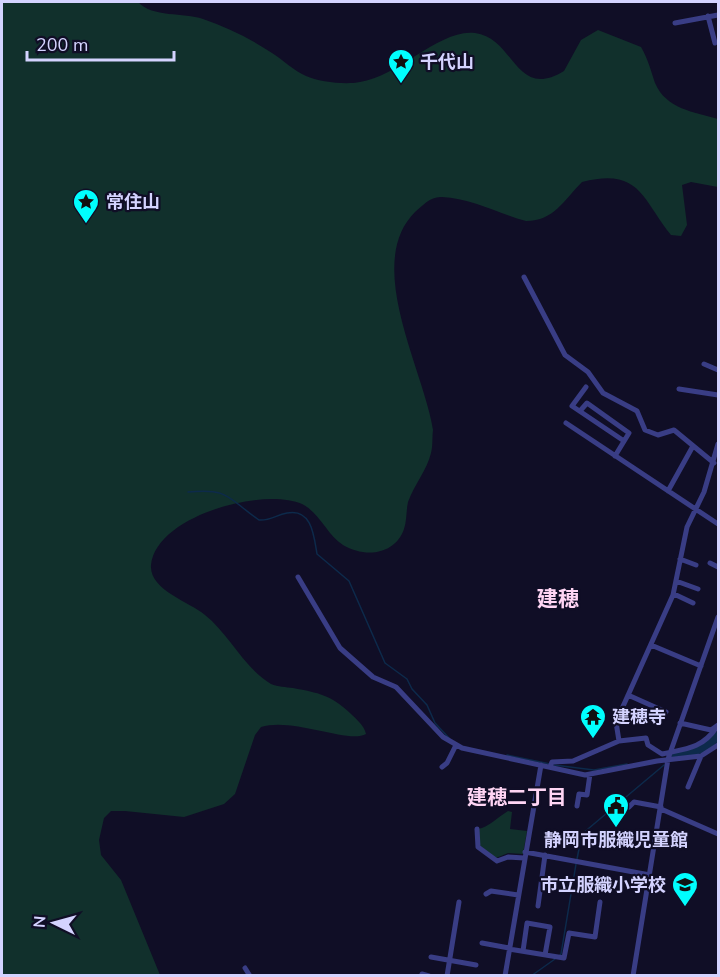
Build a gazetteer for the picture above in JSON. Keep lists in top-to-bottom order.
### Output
{
  "districts": ["建穂", "建穂二丁目"],
  "places": {
    "place": ["千代山", "常住山"],
    "temple": ["建穂寺"],
    "public building": ["静岡市服織児童館"],
    "school or university": ["市立服織小学校"]
  },
  "scale_bar": "200 m",
  "north": "left"
}
